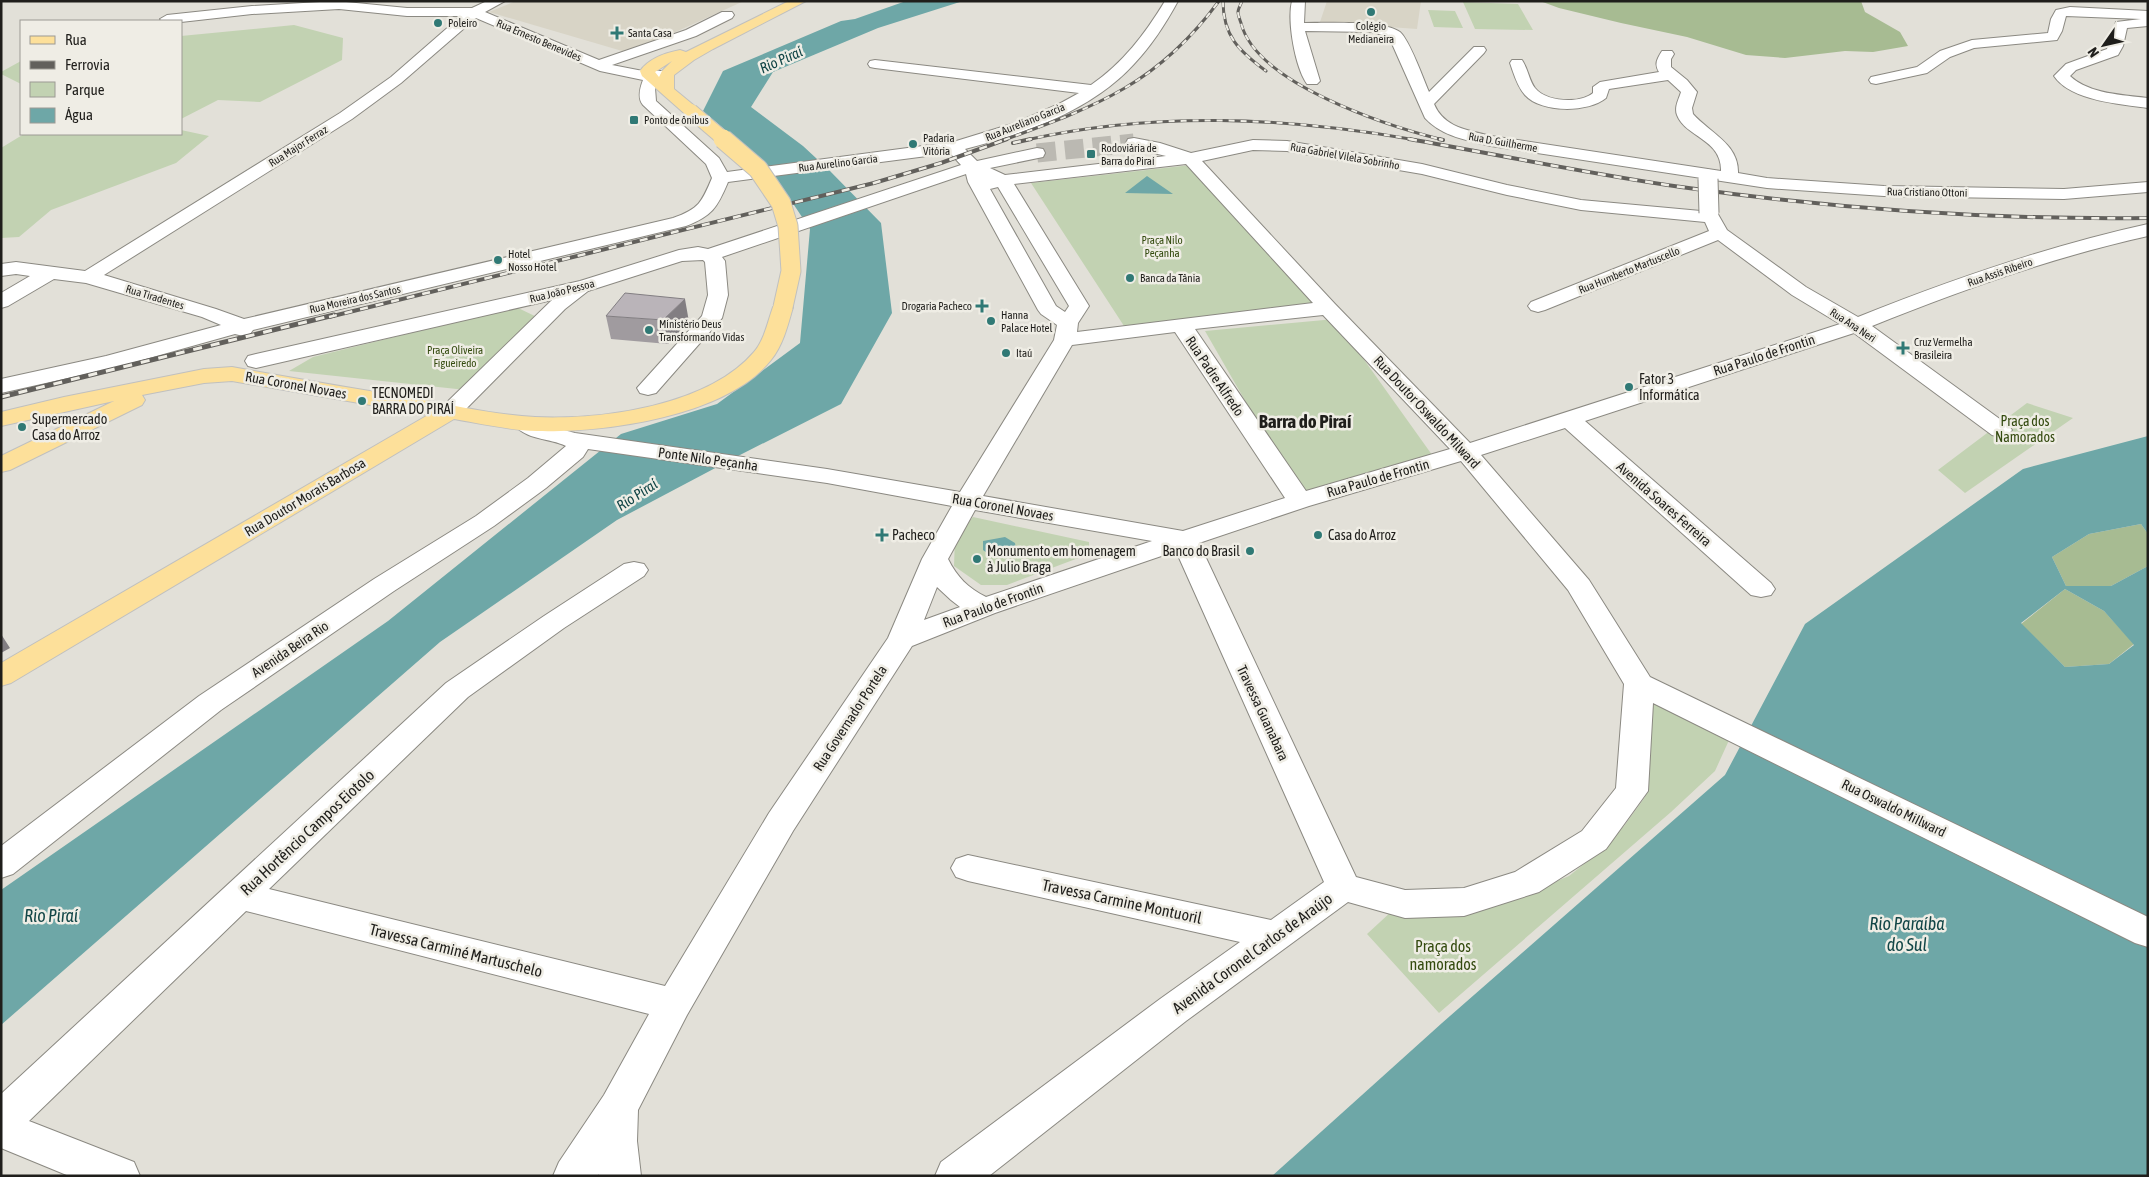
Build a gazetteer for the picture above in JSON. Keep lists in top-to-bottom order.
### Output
{
  "streets": {
    "main road": ["Rua Coronel Novaes", "Rua Doutor Morais Barbosa"],
    "street": [
      "Rua Ernesto Benevides",
      "Rua Aureliano Garcia",
      "Rua D. Guilherme",
      "Rua Major Ferraz",
      "Rua Gabriel Vilela Sobrinho",
      "Rua Aurelino Garcia",
      "Rua Cristiano Ottoni",
      "Rua Humberto Martuscello",
      "Rua Assis Ribeiro",
      "Rua João Pessoa",
      "Rua Tiradentes",
      "Rua Moreira dos Santos",
      "Rua Ana Neri",
      "Rua Paulo de Frontin",
      "Rua Padre Alfredo",
      "Rua Doutor Oswaldo Milward",
      "Ponte Nilo Peçanha",
      "Avenida Soares Ferreira",
      "Avenida Beira Rio",
      "Travessa Guanabara",
      "Rua Governador Portela",
      "Rua Oswaldo MiIlward",
      "Rua Hortêncio Campos Eiotolo",
      "Travessa Carmine Montuoril",
      "Travessa Carminé Martuschelo",
      "Avenida Coronel Carlos de Araújo"
    ]
  },
  "crossings": [
    ["Rua Ernesto Benevides", "Rua Major Ferraz"],
    ["Rua Aureliano Garcia", "Rua Aurelino Garcia"],
    ["Rua D. Guilherme", "Rua Cristiano Ottoni"],
    ["Rua Major Ferraz", "Rua Tiradentes"],
    ["Rua Gabriel Vilela Sobrinho", "Rua Humberto Martuscello"],
    ["Rua Gabriel Vilela Sobrinho", "Rua Ana Neri"],
    ["Rua Gabriel Vilela Sobrinho", "Rua Doutor Oswaldo Milward"],
    ["Rua Gabriel Vilela Sobrinho", "Rua Governador Portela"],
    ["Rua Aurelino Garcia", "Rua Moreira dos Santos"],
    ["Rua Humberto Martuscello", "Rua Ana Neri"],
    ["Rua Assis Ribeiro", "Rua Ana Neri"],
    ["Rua Assis Ribeiro", "Rua Paulo de Frontin"],
    ["Rua João Pessoa", "Rua Doutor Morais Barbosa"],
    ["Rua Tiradentes", "Rua Moreira dos Santos"],
    ["Rua Ana Neri", "Rua Paulo de Frontin"],
    ["Rua Paulo de Frontin", "Rua Padre Alfredo"],
    ["Rua Paulo de Frontin", "Rua Coronel Novaes"],
    ["Rua Paulo de Frontin", "Rua Doutor Oswaldo Milward"],
    ["Rua Paulo de Frontin", "Avenida Soares Ferreira"],
    ["Rua Paulo de Frontin", "Travessa Guanabara"],
    ["Rua Paulo de Frontin", "Rua Governador Portela"],
    ["Rua Coronel Novaes", "Ponte Nilo Peçanha"],
    ["Rua Coronel Novaes", "Rua Doutor Morais Barbosa"],
    ["Rua Coronel Novaes", "Avenida Beira Rio"],
    ["Rua Coronel Novaes", "Travessa Guanabara"],
    ["Rua Coronel Novaes", "Rua Governador Portela"],
    ["Rua Doutor Oswaldo Milward", "Rua Oswaldo MiIlward"],
    ["Rua Doutor Oswaldo Milward", "Avenida Coronel Carlos de Araújo"],
    ["Ponte Nilo Peçanha", "Avenida Beira Rio"],
    ["Travessa Guanabara", "Avenida Coronel Carlos de Araújo"],
    ["Rua Governador Portela", "Travessa Carminé Martuschelo"],
    ["Rua Oswaldo MiIlward", "Avenida Coronel Carlos de Araújo"],
    ["Rua Hortêncio Campos Eiotolo", "Travessa Carminé Martuschelo"],
    ["Travessa Carmine Montuoril", "Avenida Coronel Carlos de Araújo"]
  ],
  "districts": ["Barra do Piraí"],
  "water": ["Rio Piraí", "Rio Paraíba do Sul"],
  "parks": [
    "Praça Nilo Peçanha",
    "Praça Oliveira Figueiredo",
    "Praça dos Namorados",
    "Praça dos namorados"
  ],
  "places": {
    "other": [
      "Colégio Medianeira",
      "Poleiro",
      "Padaria Vitória",
      "Hotel Nosso Hotel",
      "Banca da Tânia",
      "Hanna Palace Hotel",
      "Ministério Deus Transformando Vidas",
      "Itaú",
      "Fator 3 Informática",
      "TECNOMEDI BARRA DO PIRAÍ",
      "Supermercado Casa do Arroz",
      "Casa do Arroz",
      "Banco do Brasil",
      "Monumento em homenagem à Julio Braga"
    ],
    "health": [
      "Santa Casa",
      "Drogaria Pacheco",
      "Cruz Vermelha Brasileira",
      "Pacheco"
    ],
    "transit": ["Ponto de ônibus", "Rodoviária de Barra do Piraí"]
  },
  "legend": [
    "Rua",
    "Ferrovia",
    "Parque",
    "Água"
  ],
  "north": "bottom left"
}
